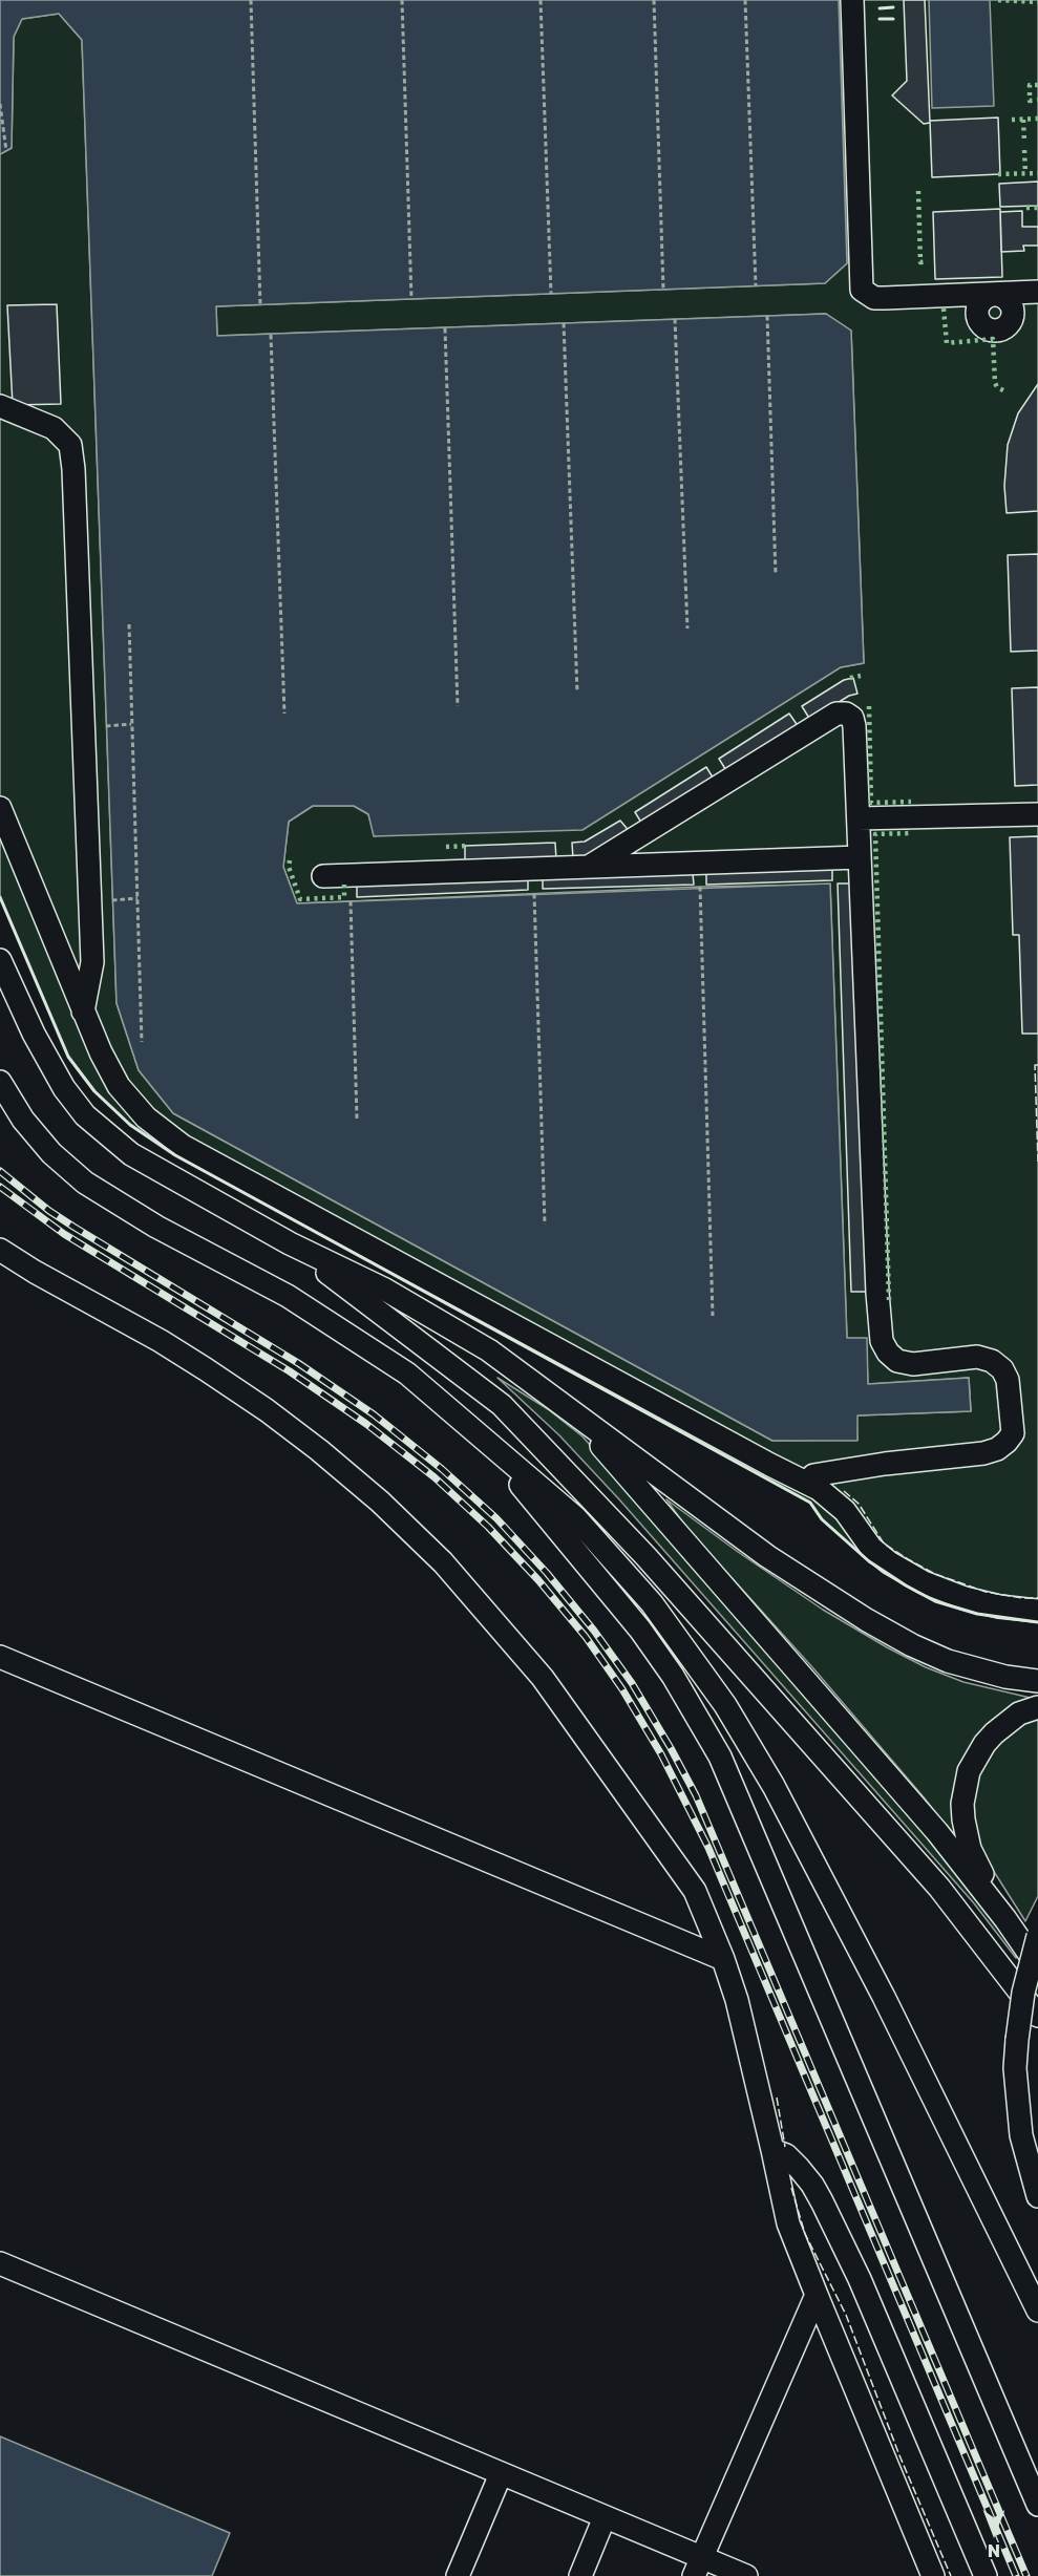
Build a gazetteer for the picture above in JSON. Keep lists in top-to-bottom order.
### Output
{
  "north": "bottom"
}
